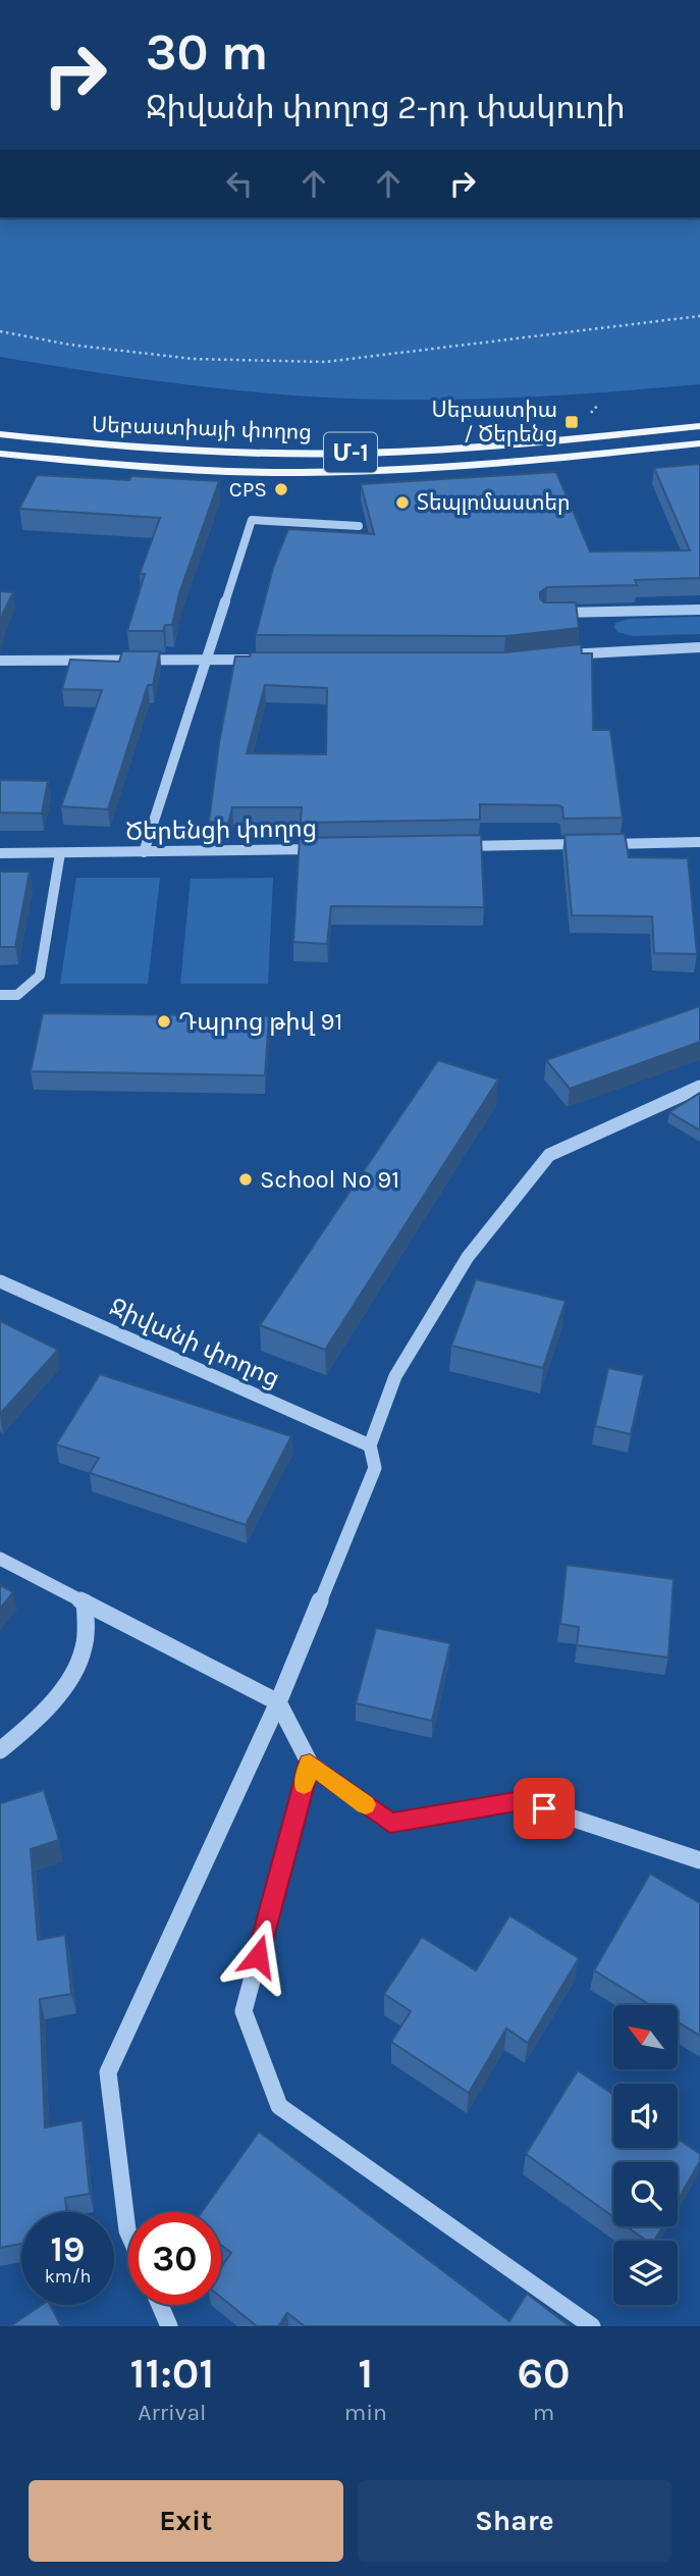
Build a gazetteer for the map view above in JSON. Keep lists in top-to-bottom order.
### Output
{
  "streets": {
    "main road": ["Սեբաստիայի փողոց", "Մ-1"],
    "street": ["Ծերենցի փողոց", "Ջիվանի փողոց"]
  },
  "places": {
    "transit": ["Սեբաստիա / Ծերենց"],
    "other": [
      "CPS",
      "Տեպլոմաստեր",
      "Դպրոց թիվ 91",
      "School No 91"
    ]
  },
  "north": "top left",
  "page": {
    "turn": ["30 m", "Ջիվանի փողոց 2-րդ փակուղի"],
    "speed": "19 km/h",
    "limit": "30",
    "eta": [
      "11:01",
      "Arrival",
      "1",
      "min",
      "60",
      "m"
    ],
    "buttons": ["Exit", "Share"]
  }
}
